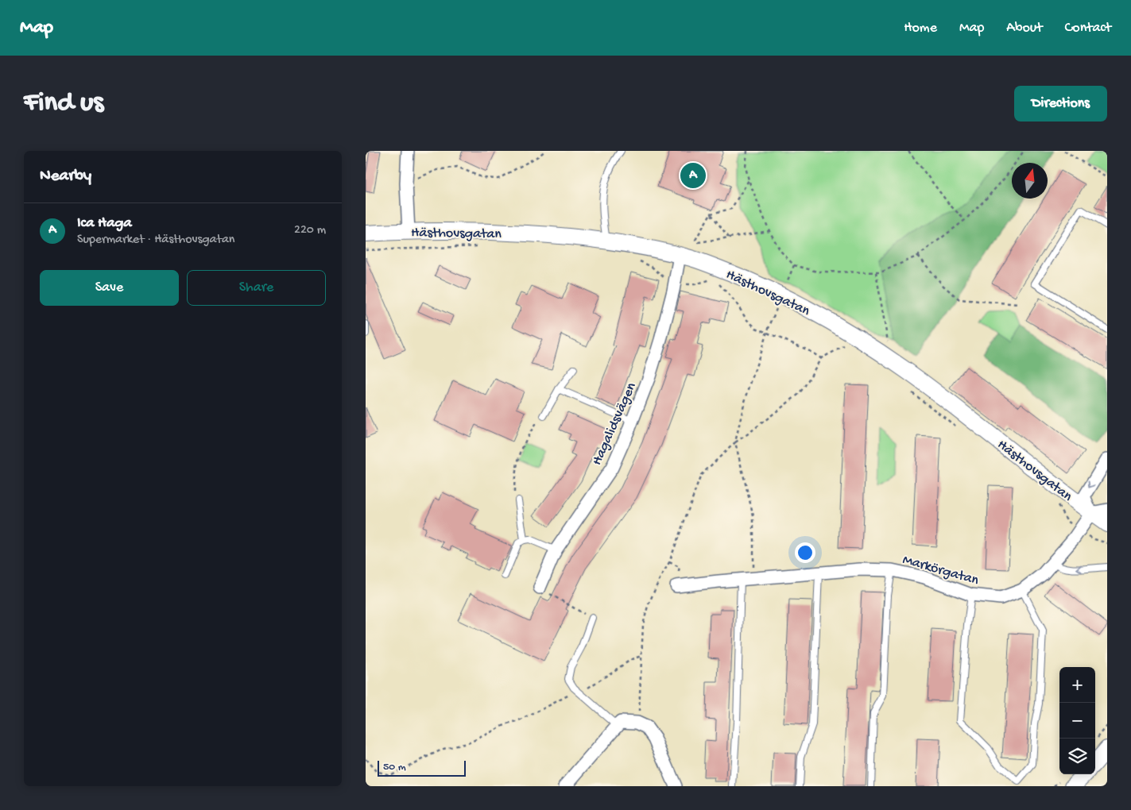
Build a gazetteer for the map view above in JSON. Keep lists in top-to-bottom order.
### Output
{
  "streets": {
    "street": ["Hästhovsgatan", "Hagalidsvägen", "Markörgatan"]
  },
  "crossings": [
    ["Hästhovsgatan", "Hagalidsvägen"],
    ["Hästhovsgatan", "Markörgatan"]
  ],
  "scale_bar": "50 m",
  "north": "top",
  "page": {
    "header": "Map",
    "nav": [
      "Home",
      "Map",
      "About",
      "Contact"
    ],
    "buttons": [
      "Directions",
      ["Save", "Share"]
    ],
    "title": "Find us",
    "heading": "Nearby",
    "pins": "A",
    "list": [
      {
        "mark": "A",
        "name": "Ica Haga",
        "note": "Supermarket · Hästhovsgatan",
        "value": "220 m"
      }
    ],
    "map_buttons": ["+", "−"],
    "scale": "50 m"
  }
}
